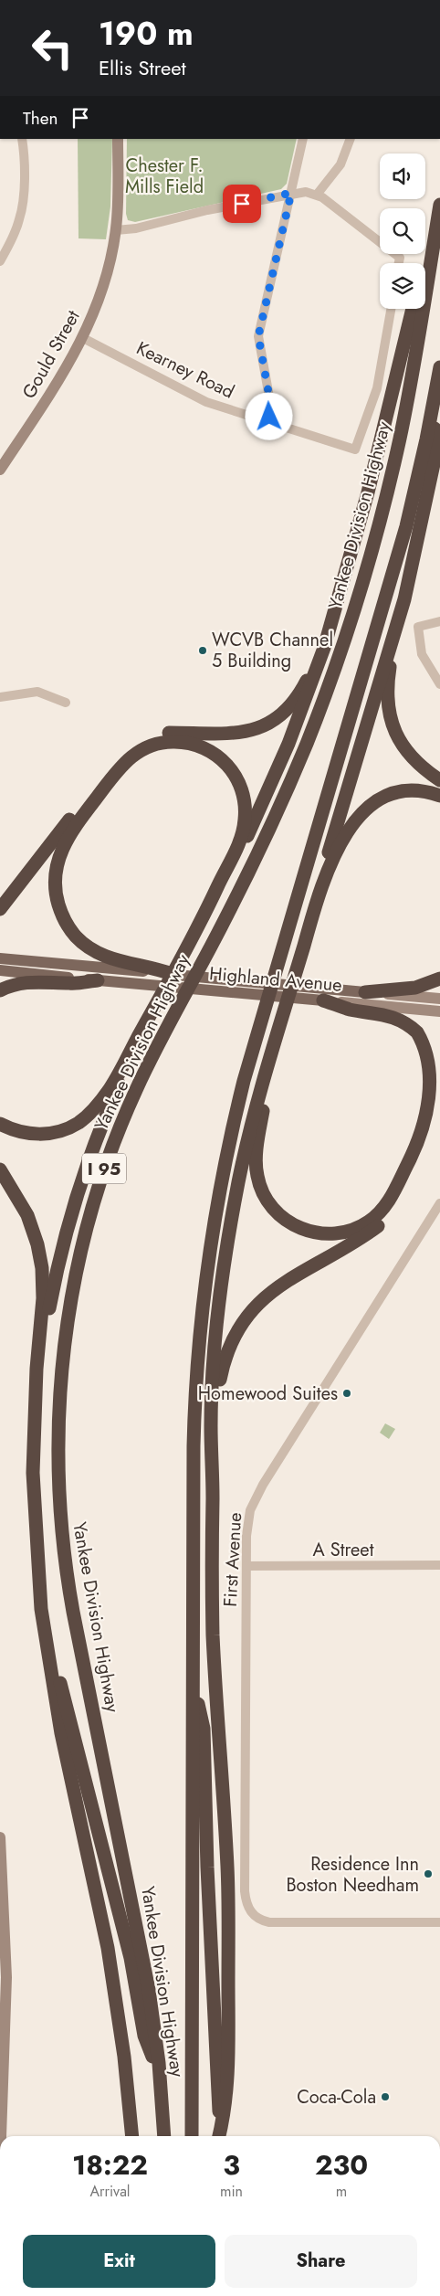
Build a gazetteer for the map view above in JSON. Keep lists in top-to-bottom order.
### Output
{
  "streets": {
    "highway": ["Yankee Division Highway", "I 95"],
    "main road": ["Gould Street", "Highland Avenue"],
    "street": ["Kearney Road", "A Street", "First Avenue"]
  },
  "crossings": [
    ["Gould Street", "Kearney Road"],
    ["A Street", "First Avenue"]
  ],
  "parks": ["Chester F. Mills Field"],
  "places": [
    "WCVB Channel 5 Building",
    "Homewood Suites",
    "Residence Inn Boston Needham",
    "Coca-Cola"
  ],
  "page": {
    "turn": ["190 m", "Ellis Street"],
    "then": "Then",
    "eta": [
      "18:22",
      "Arrival",
      "3",
      "min",
      "230",
      "m"
    ],
    "buttons": ["Exit", "Share"]
  }
}
